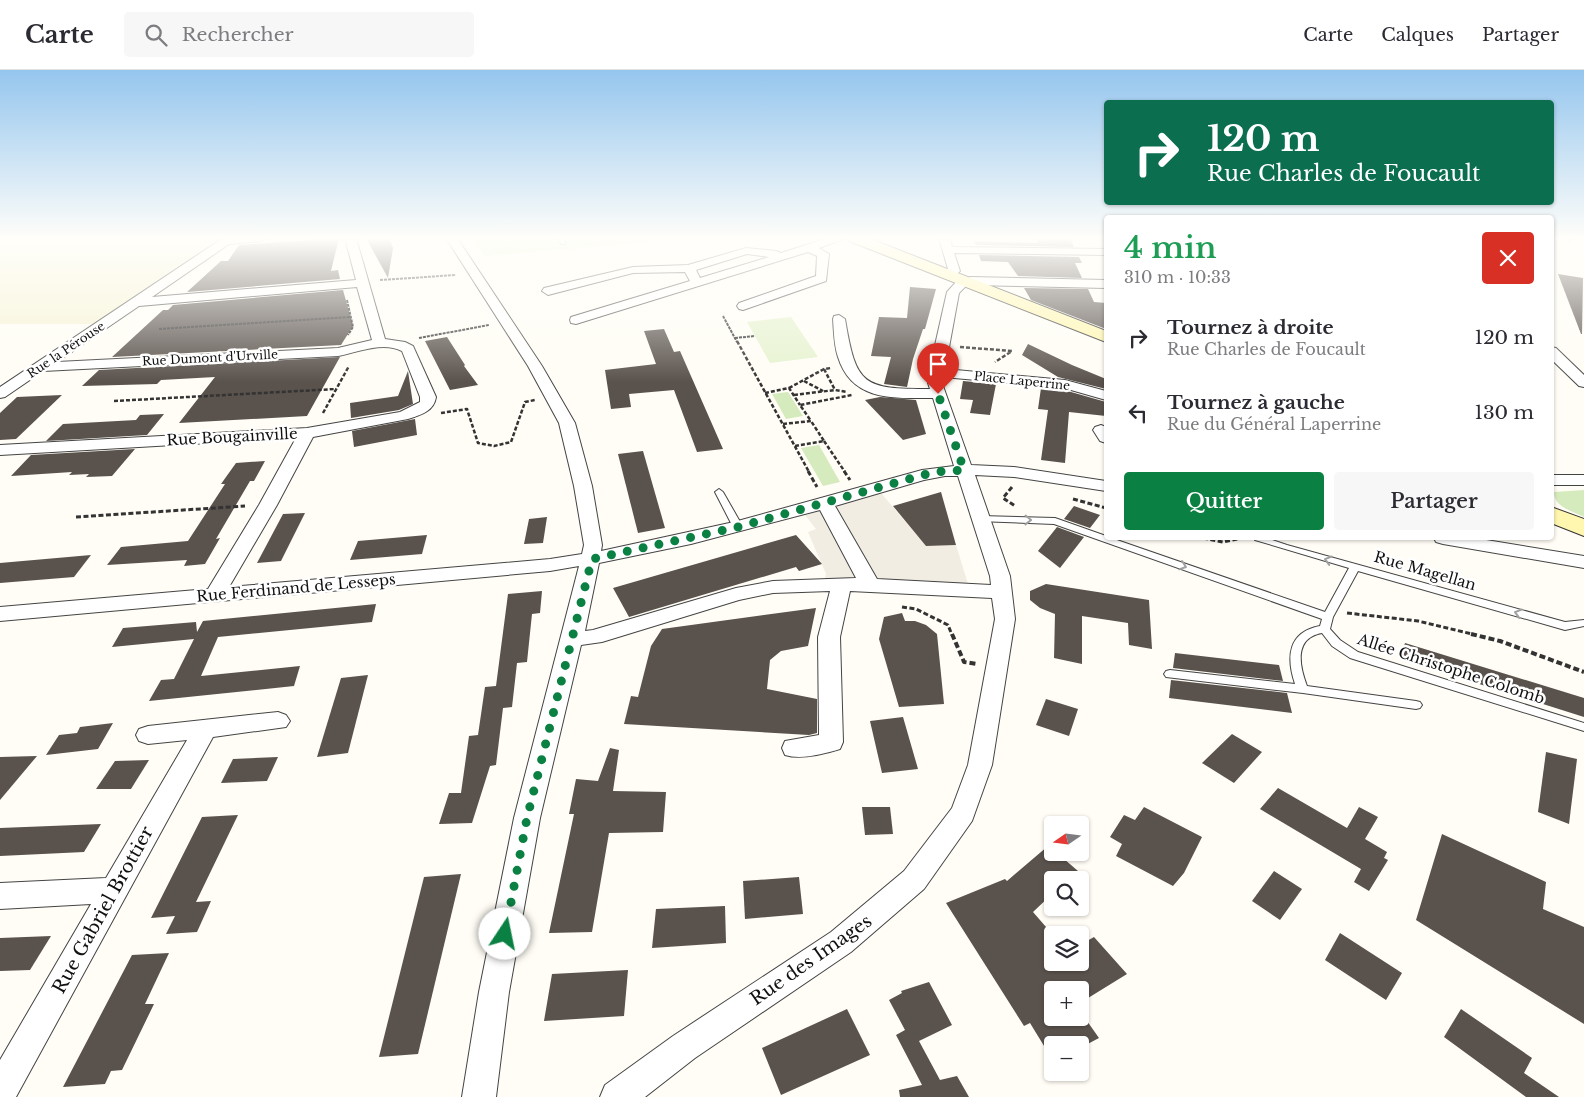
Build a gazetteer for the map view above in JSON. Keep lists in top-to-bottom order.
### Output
{
  "streets": {
    "street": [
      "Rue la Pérouse",
      "Rue Dumont d'Urville",
      "Place Laperrine",
      "Rue Bougainville",
      "Rue Ferdinand de Lesseps",
      "Rue Gabriel Brottier",
      "Rue des Images"
    ],
    "lane": ["Rue Magellan", "Allée Christophe Colomb"]
  },
  "crossings": [
    ["Rue la Pérouse", "Rue Dumont d'Urville"],
    ["Place Laperrine", "Rue des Images"],
    ["Rue Bougainville", "Rue Ferdinand de Lesseps"],
    ["Rue Ferdinand de Lesseps", "Rue des Images"]
  ],
  "one_way": ["Rue Magellan"],
  "north": "left",
  "page": {
    "header": "Carte",
    "search": "Rechercher",
    "nav": ["Carte", "Calques", "Partager"],
    "turn": ["120 m", "Rue Charles de Foucault"],
    "heading": ["4 min", "310 m · 10:33"],
    "list": [
      {
        "name": "Tournez à droite",
        "note": "Rue Charles de Foucault",
        "value": "120 m"
      },
      {
        "name": "Tournez à gauche",
        "note": "Rue du Général Laperrine",
        "value": "130 m"
      }
    ],
    "buttons": ["Quitter", "Partager"],
    "map_buttons": ["+", "−"]
  }
}
